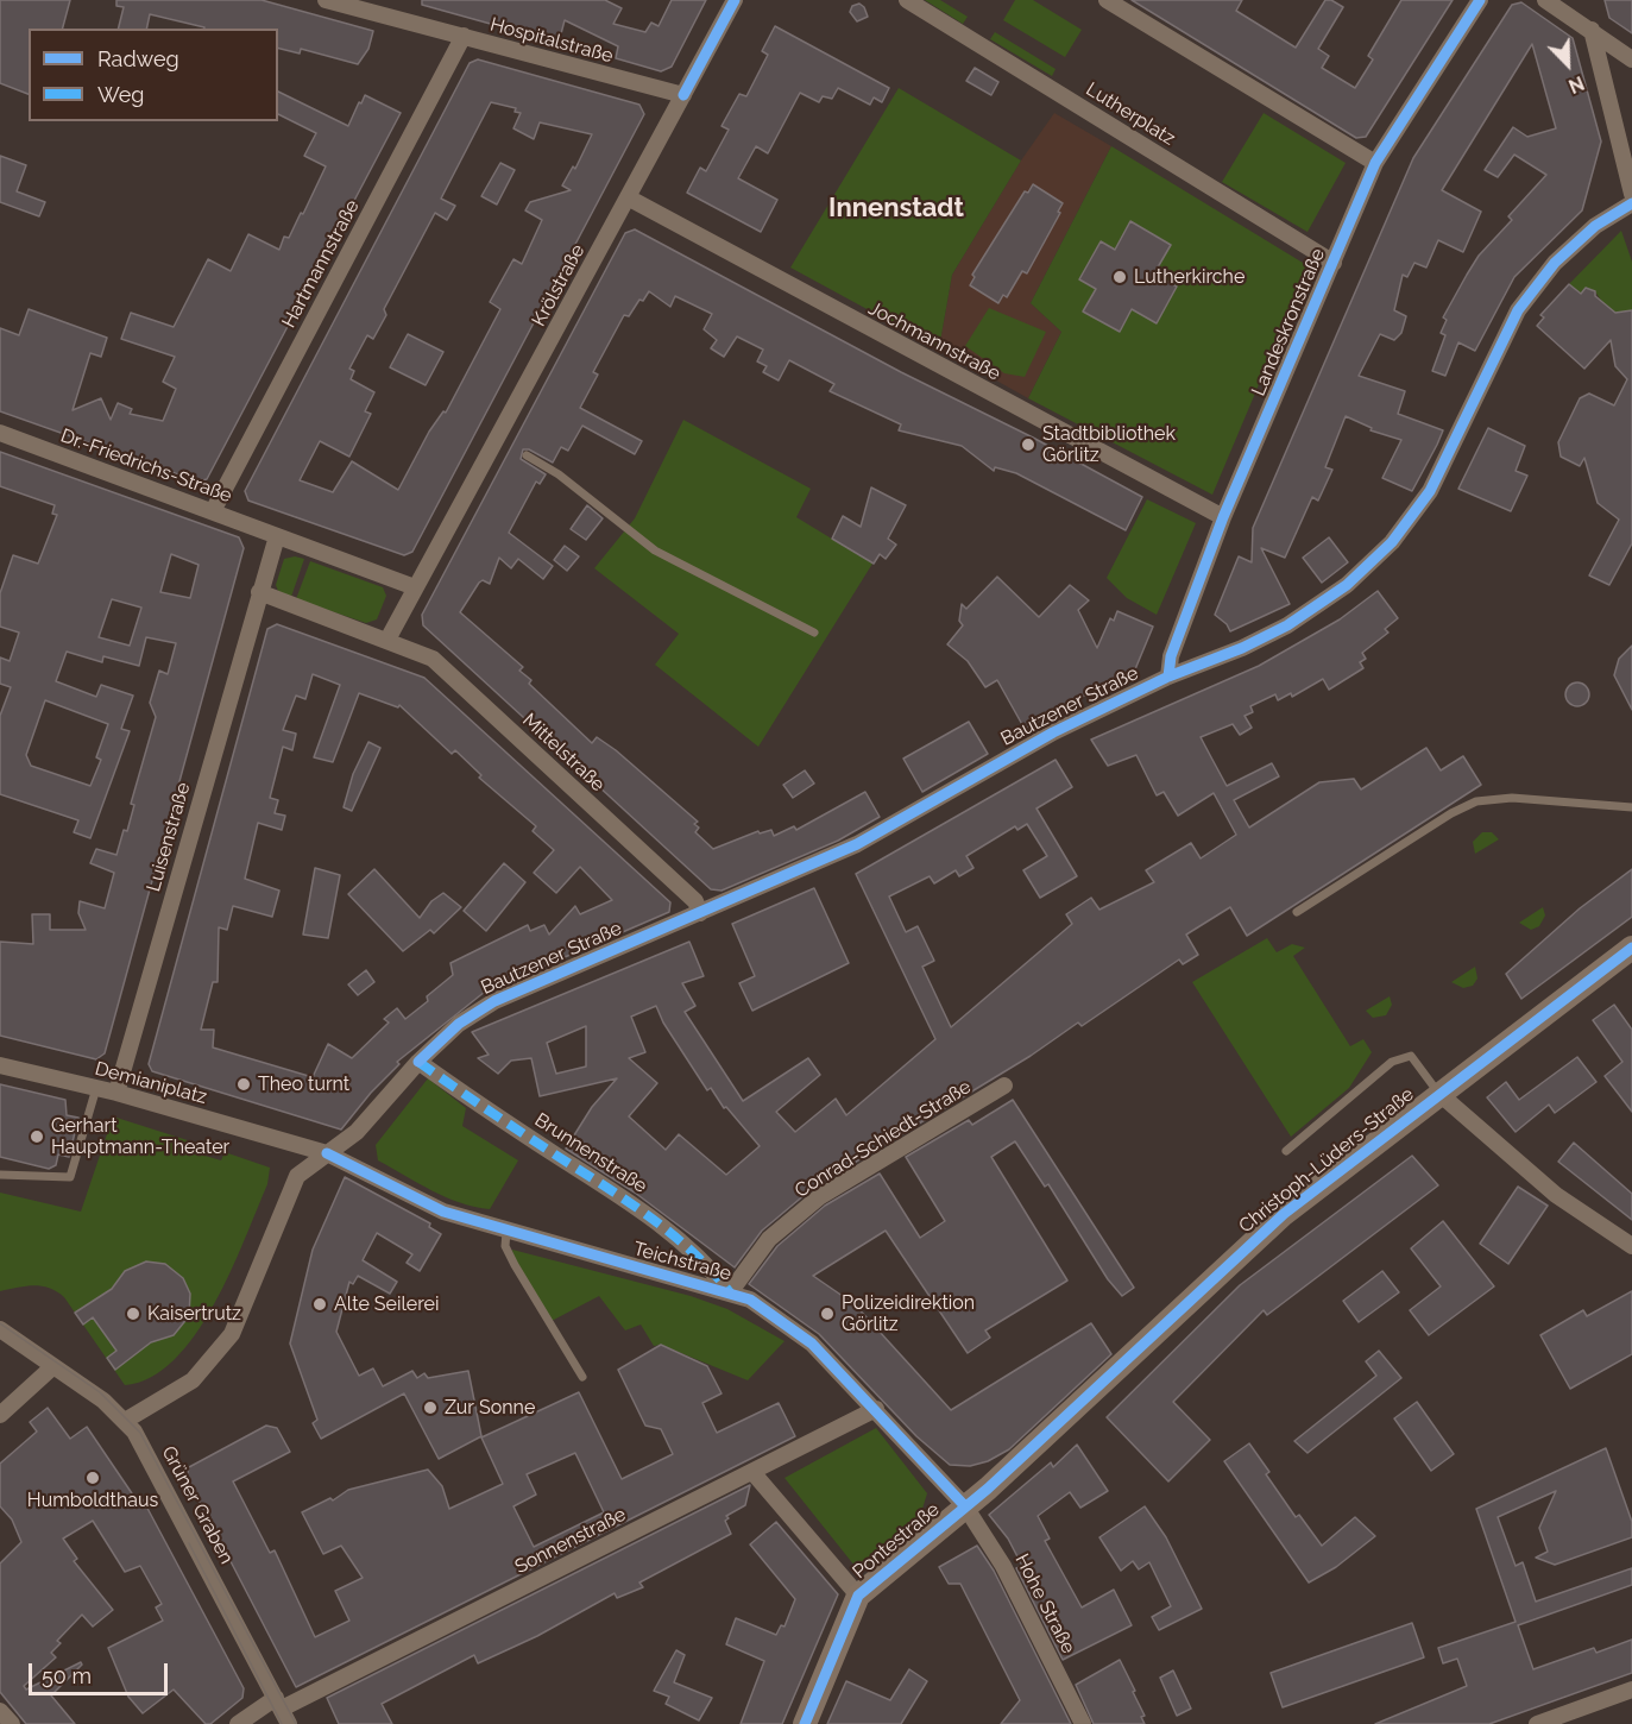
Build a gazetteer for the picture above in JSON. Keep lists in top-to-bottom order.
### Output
{
  "streets": {
    "street": [
      "Hospitalstraße",
      "Lutherplatz",
      "Hartmannstraße",
      "Krölstraße",
      "Landeskronstraße",
      "Jochmannstraße",
      "Dr.-Friedrichs-Straße",
      "Bautzener Straße",
      "Mittelstraße",
      "Luisenstraße",
      "Demianiplatz",
      "Conrad-Schiedt-Straße",
      "Brunnenstraße",
      "Christoph-Lüders-Straße",
      "Teichstraße",
      "Grüner Graben",
      "Sonnenstraße",
      "Pontestraße",
      "Hohe Straße"
    ]
  },
  "crossings": [
    ["Hospitalstraße", "Hartmannstraße"],
    ["Hospitalstraße", "Krölstraße"],
    ["Lutherplatz", "Landeskronstraße"],
    ["Hartmannstraße", "Dr.-Friedrichs-Straße"],
    ["Krölstraße", "Jochmannstraße"],
    ["Krölstraße", "Dr.-Friedrichs-Straße"],
    ["Krölstraße", "Mittelstraße"],
    ["Landeskronstraße", "Jochmannstraße"],
    ["Landeskronstraße", "Bautzener Straße"],
    ["Dr.-Friedrichs-Straße", "Luisenstraße"],
    ["Bautzener Straße", "Mittelstraße"],
    ["Bautzener Straße", "Demianiplatz"],
    ["Bautzener Straße", "Brunnenstraße"],
    ["Bautzener Straße", "Teichstraße"],
    ["Mittelstraße", "Luisenstraße"],
    ["Luisenstraße", "Demianiplatz"],
    ["Demianiplatz", "Teichstraße"],
    ["Conrad-Schiedt-Straße", "Brunnenstraße"],
    ["Conrad-Schiedt-Straße", "Teichstraße"],
    ["Brunnenstraße", "Teichstraße"],
    ["Christoph-Lüders-Straße", "Teichstraße"],
    ["Christoph-Lüders-Straße", "Pontestraße"],
    ["Christoph-Lüders-Straße", "Hohe Straße"],
    ["Teichstraße", "Sonnenstraße"],
    ["Teichstraße", "Pontestraße"],
    ["Teichstraße", "Hohe Straße"],
    ["Grüner Graben", "Sonnenstraße"],
    ["Pontestraße", "Hohe Straße"]
  ],
  "districts": ["Innenstadt"],
  "places": [
    "Lutherkirche",
    "Stadtbibliothek Görlitz",
    "Theo turnt",
    "Gerhart Hauptmann-Theater",
    "Alte Seilerei",
    "Kaisertrutz",
    "Polizeidirektion Görlitz",
    "Zur Sonne",
    "Humboldthaus"
  ],
  "legend": ["Radweg", "Weg"],
  "scale_bar": "50 m",
  "north": "bottom right"
}
